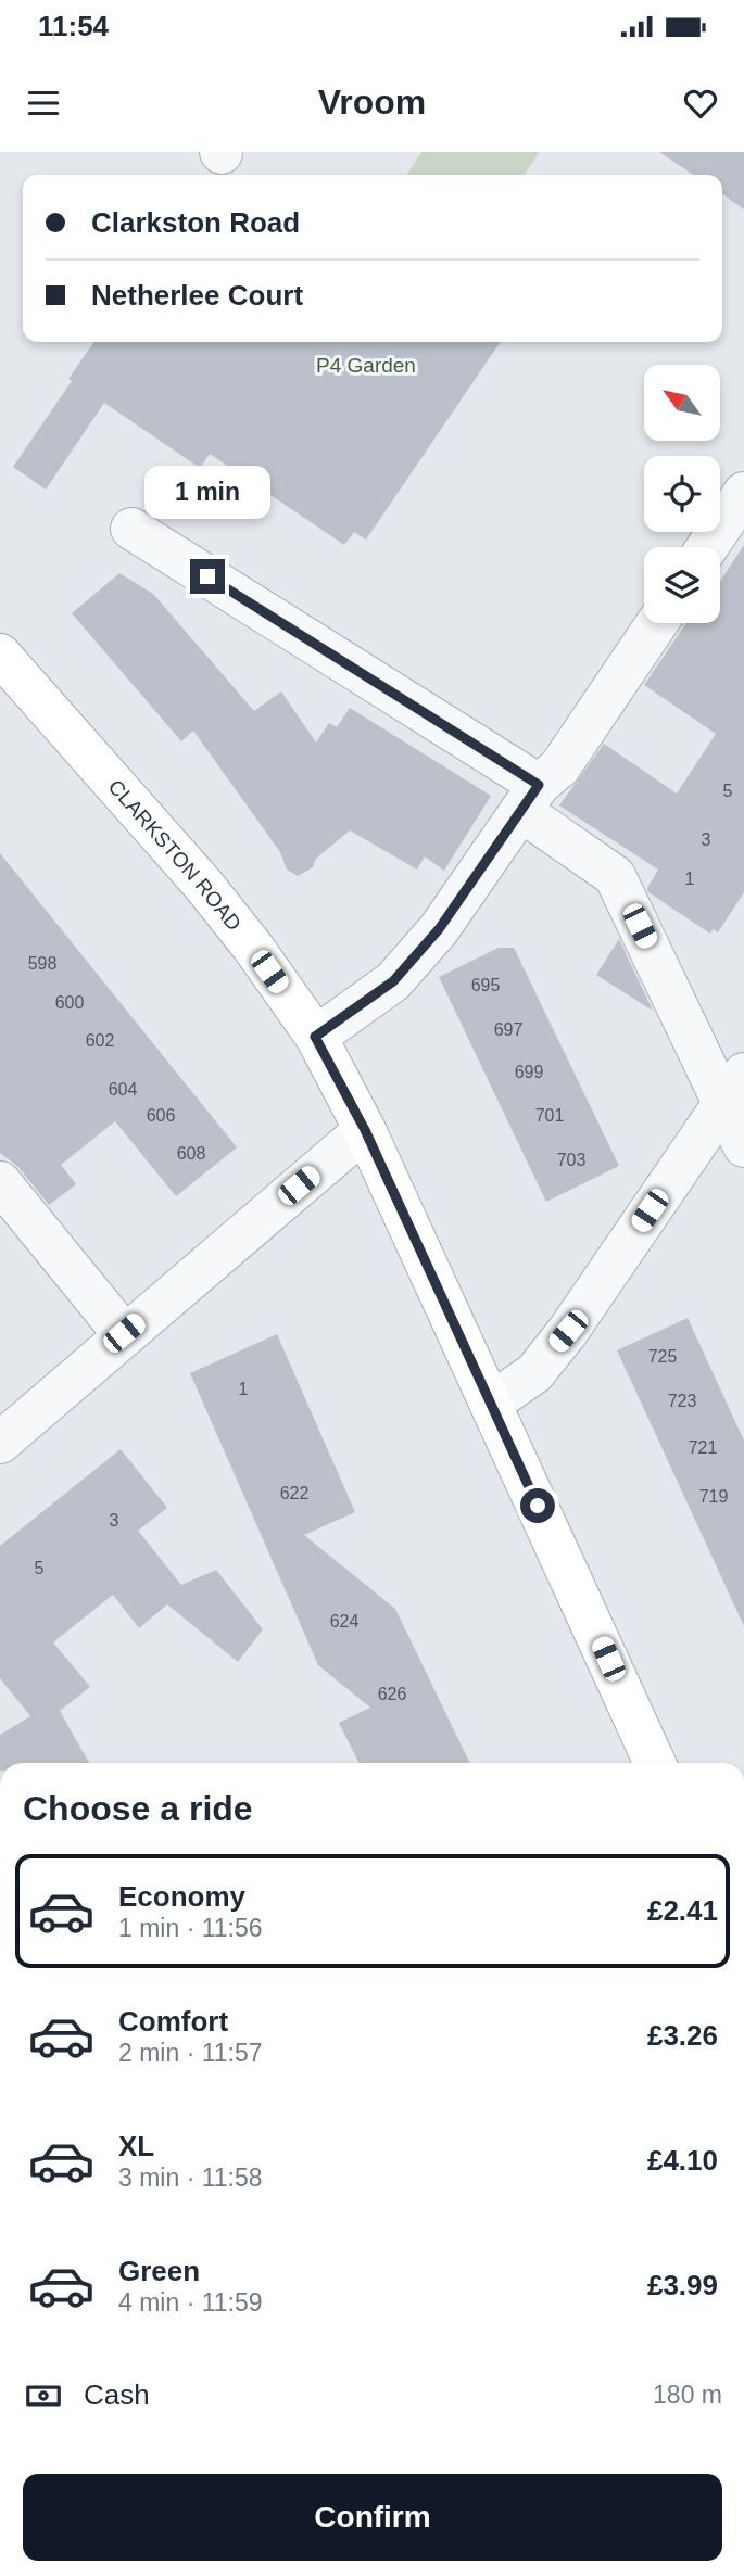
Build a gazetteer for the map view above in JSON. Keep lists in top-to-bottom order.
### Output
{
  "streets": {
    "main road": ["CLARKSTON ROAD"]
  },
  "parks": ["P4 Garden"],
  "house_numbers": [
    "5",
    "3",
    "1",
    "598",
    "695",
    "600",
    "697",
    "602",
    "699",
    "604",
    "606",
    "701",
    "608",
    "703",
    "725",
    "1",
    "723",
    "721",
    "622",
    "719",
    "3",
    "5",
    "624",
    "626"
  ],
  "north": "top left",
  "page": {
    "status": "11:54",
    "header": "Vroom",
    "banner": ["Clarkston Road", "Netherlee Court"],
    "bubble": "1 min",
    "heading": "Choose a ride",
    "list": [
      {
        "name": "Economy",
        "note": "1 min · 11:56",
        "value": "£2.41"
      },
      {
        "name": "Comfort",
        "note": "2 min · 11:57",
        "value": "£3.26"
      },
      {
        "name": "XL",
        "note": "3 min · 11:58",
        "value": "£4.10"
      },
      {
        "name": "Green",
        "note": "4 min · 11:59",
        "value": "£3.99"
      }
    ],
    "pay": ["Cash", "180 m"],
    "buttons": "Confirm"
  }
}
